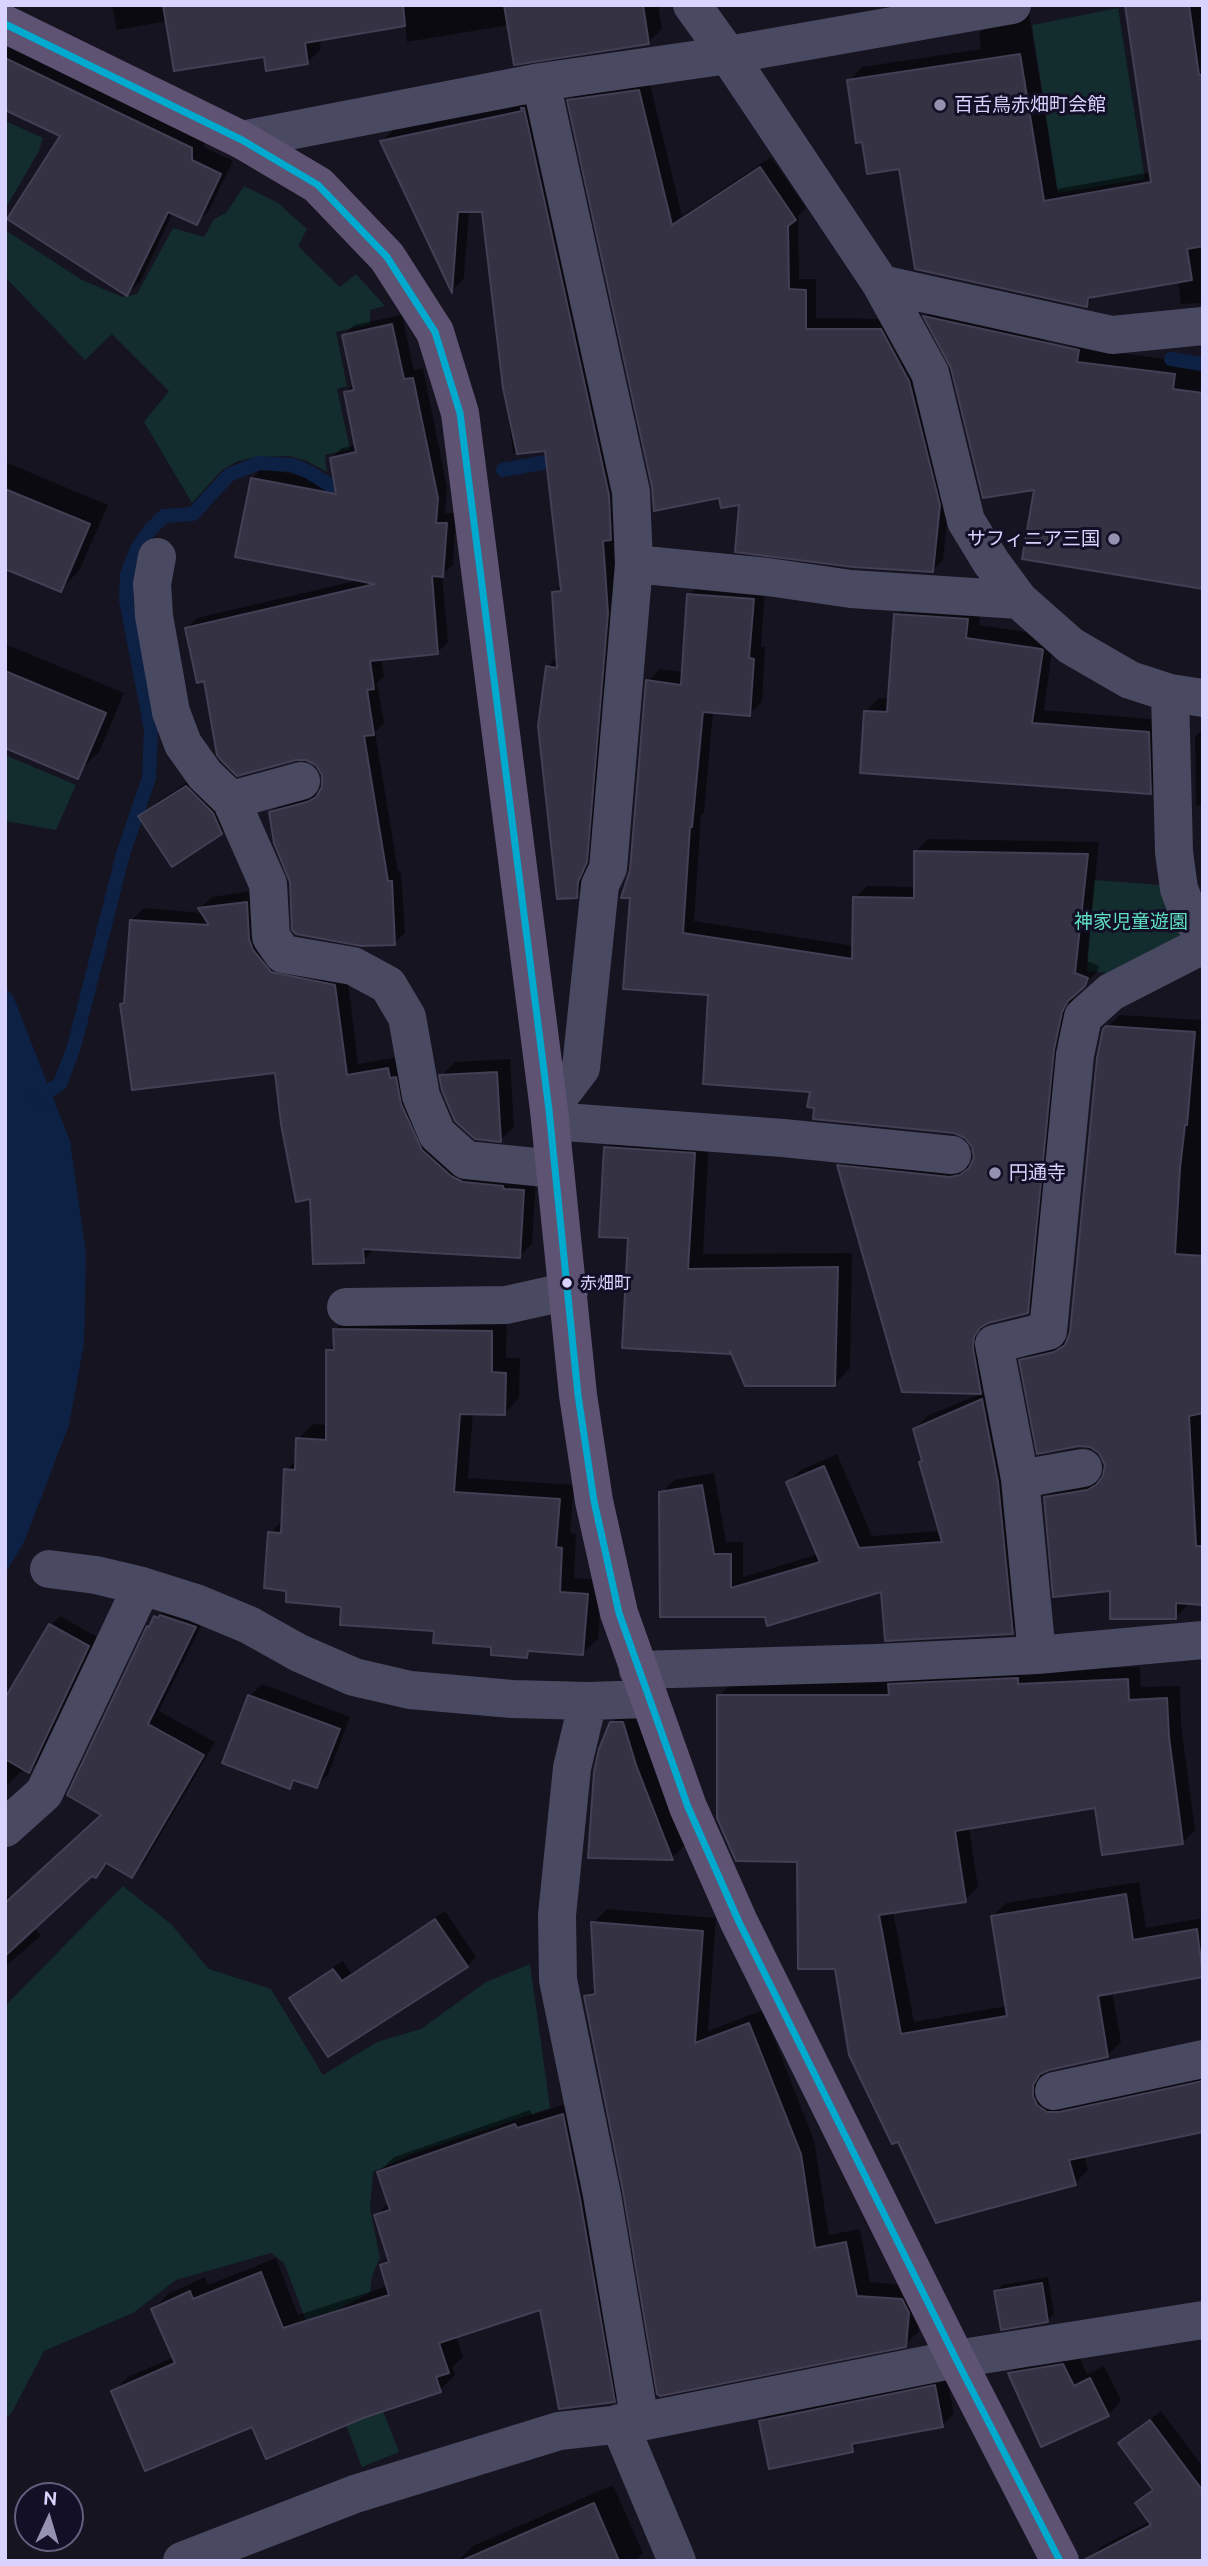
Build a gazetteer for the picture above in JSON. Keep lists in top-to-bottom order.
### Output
{
  "parks": ["神家児童遊園"],
  "places": [
    "百舌鳥赤畑町会館",
    "サフィニア三国",
    "円通寺",
    "赤畑町"
  ],
  "north": "top"
}
